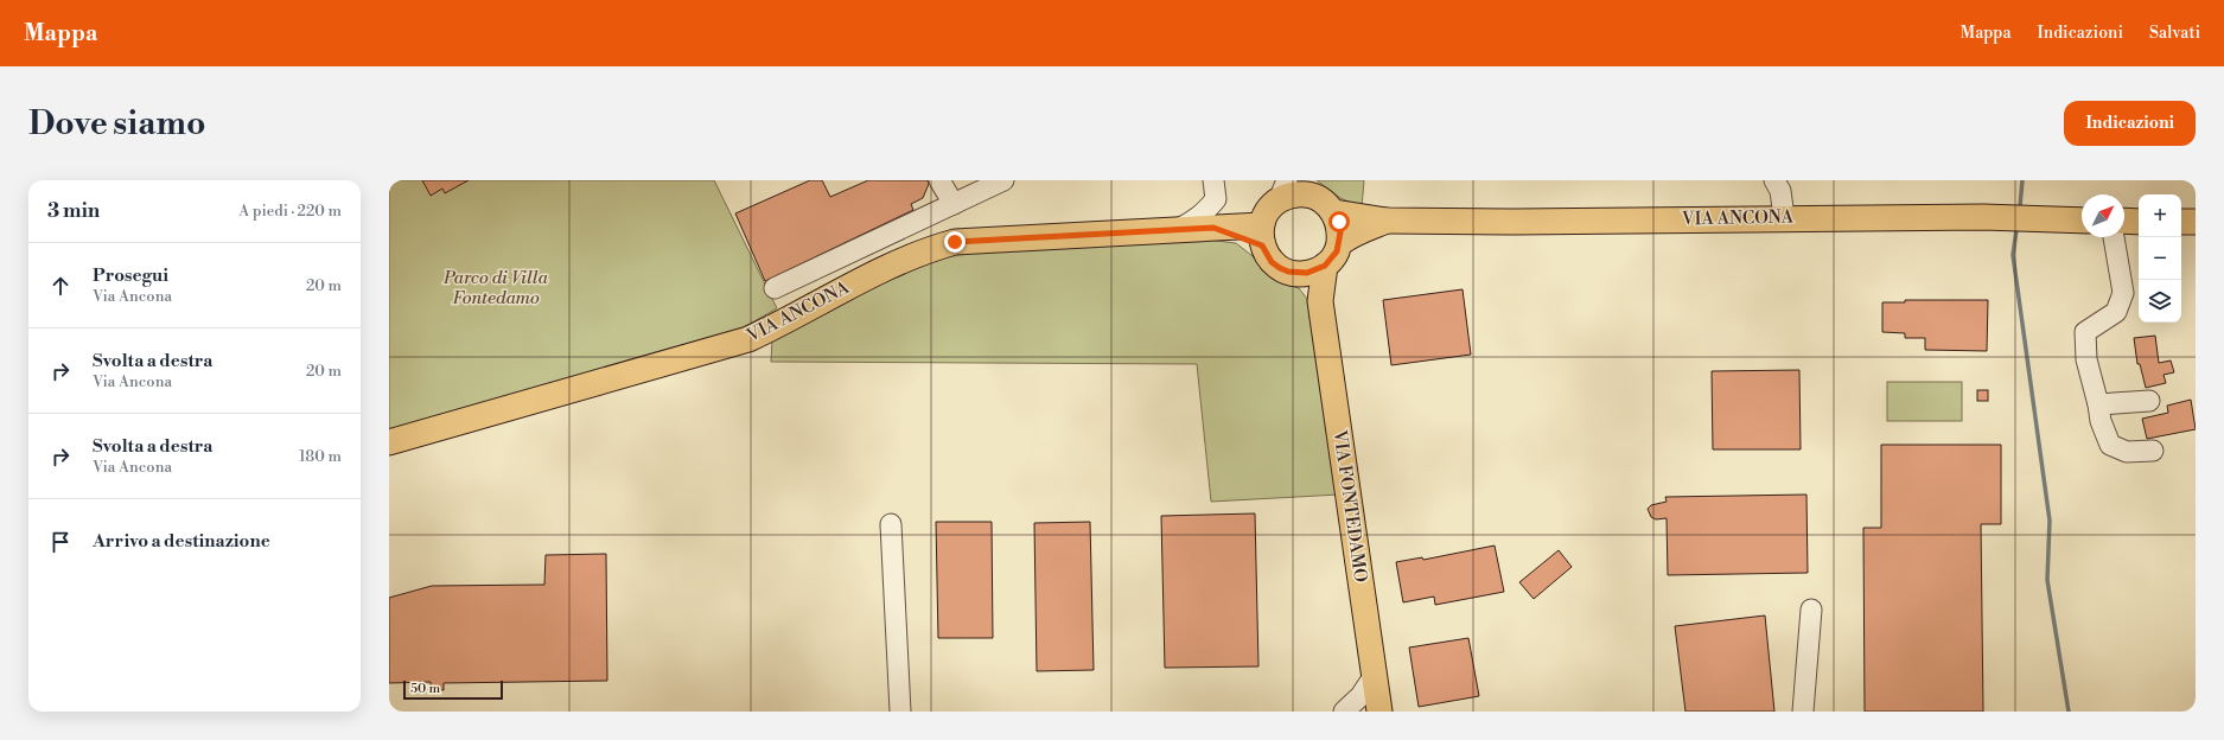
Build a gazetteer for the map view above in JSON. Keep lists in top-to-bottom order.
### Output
{
  "streets": {
    "main road": ["VIA ANCONA", "VIA FONTEDAMO"]
  },
  "crossings": [
    ["VIA ANCONA", "VIA FONTEDAMO"]
  ],
  "parks": ["Parco di Villa Fontedamo"],
  "scale_bar": "50 m",
  "north": "top right",
  "page": {
    "header": "Mappa",
    "nav": ["Mappa", "Indicazioni", "Salvati"],
    "buttons": "Indicazioni",
    "title": "Dove siamo",
    "heading": ["3 min", "A piedi · 220 m"],
    "map_buttons": ["+", "−"],
    "list": [
      ["Prosegui", "Via Ancona", "20 m"],
      ["Svolta a destra", "Via Ancona", "20 m"],
      ["Svolta a destra", "Via Ancona", "180 m"],
      "Arrivo a destinazione"
    ],
    "scale": "50 m"
  }
}
